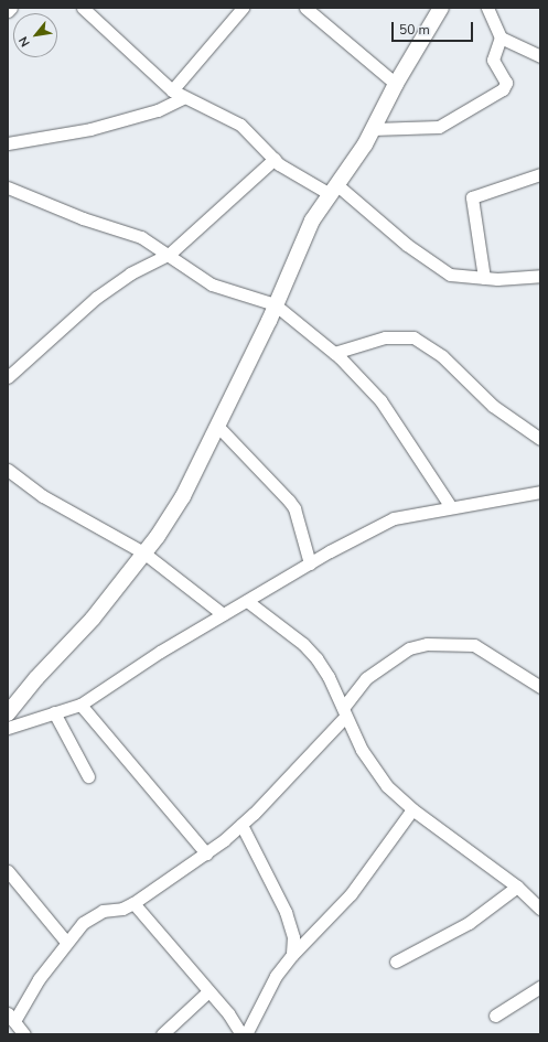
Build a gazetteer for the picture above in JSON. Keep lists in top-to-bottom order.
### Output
{
  "scale_bar": "50 m",
  "north": "bottom left"
}
